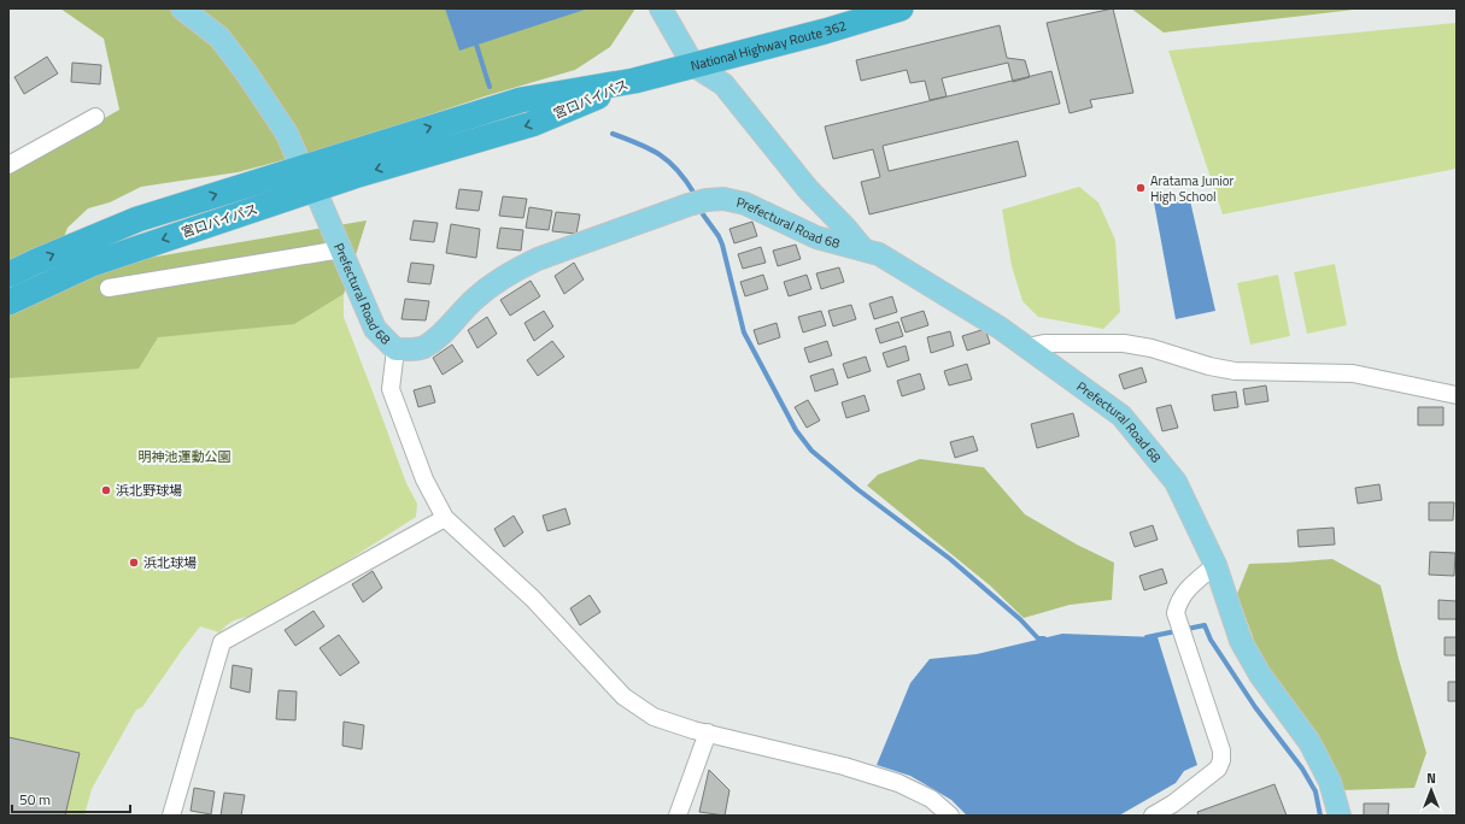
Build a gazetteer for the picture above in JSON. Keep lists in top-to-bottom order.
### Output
{
  "streets": {
    "highway": ["National Highway Route 362", "宮口バイパス"],
    "main road": ["Prefectural Road 68"]
  },
  "crossings": [
    ["National Highway Route 362", "宮口バイパス"],
    ["宮口バイパス", "Prefectural Road 68"]
  ],
  "parks": ["明神池運動公園"],
  "places": ["Aratama Junior High School", "浜北野球場", "浜北球場"],
  "scale_bar": "50 m",
  "north": "top"
}
